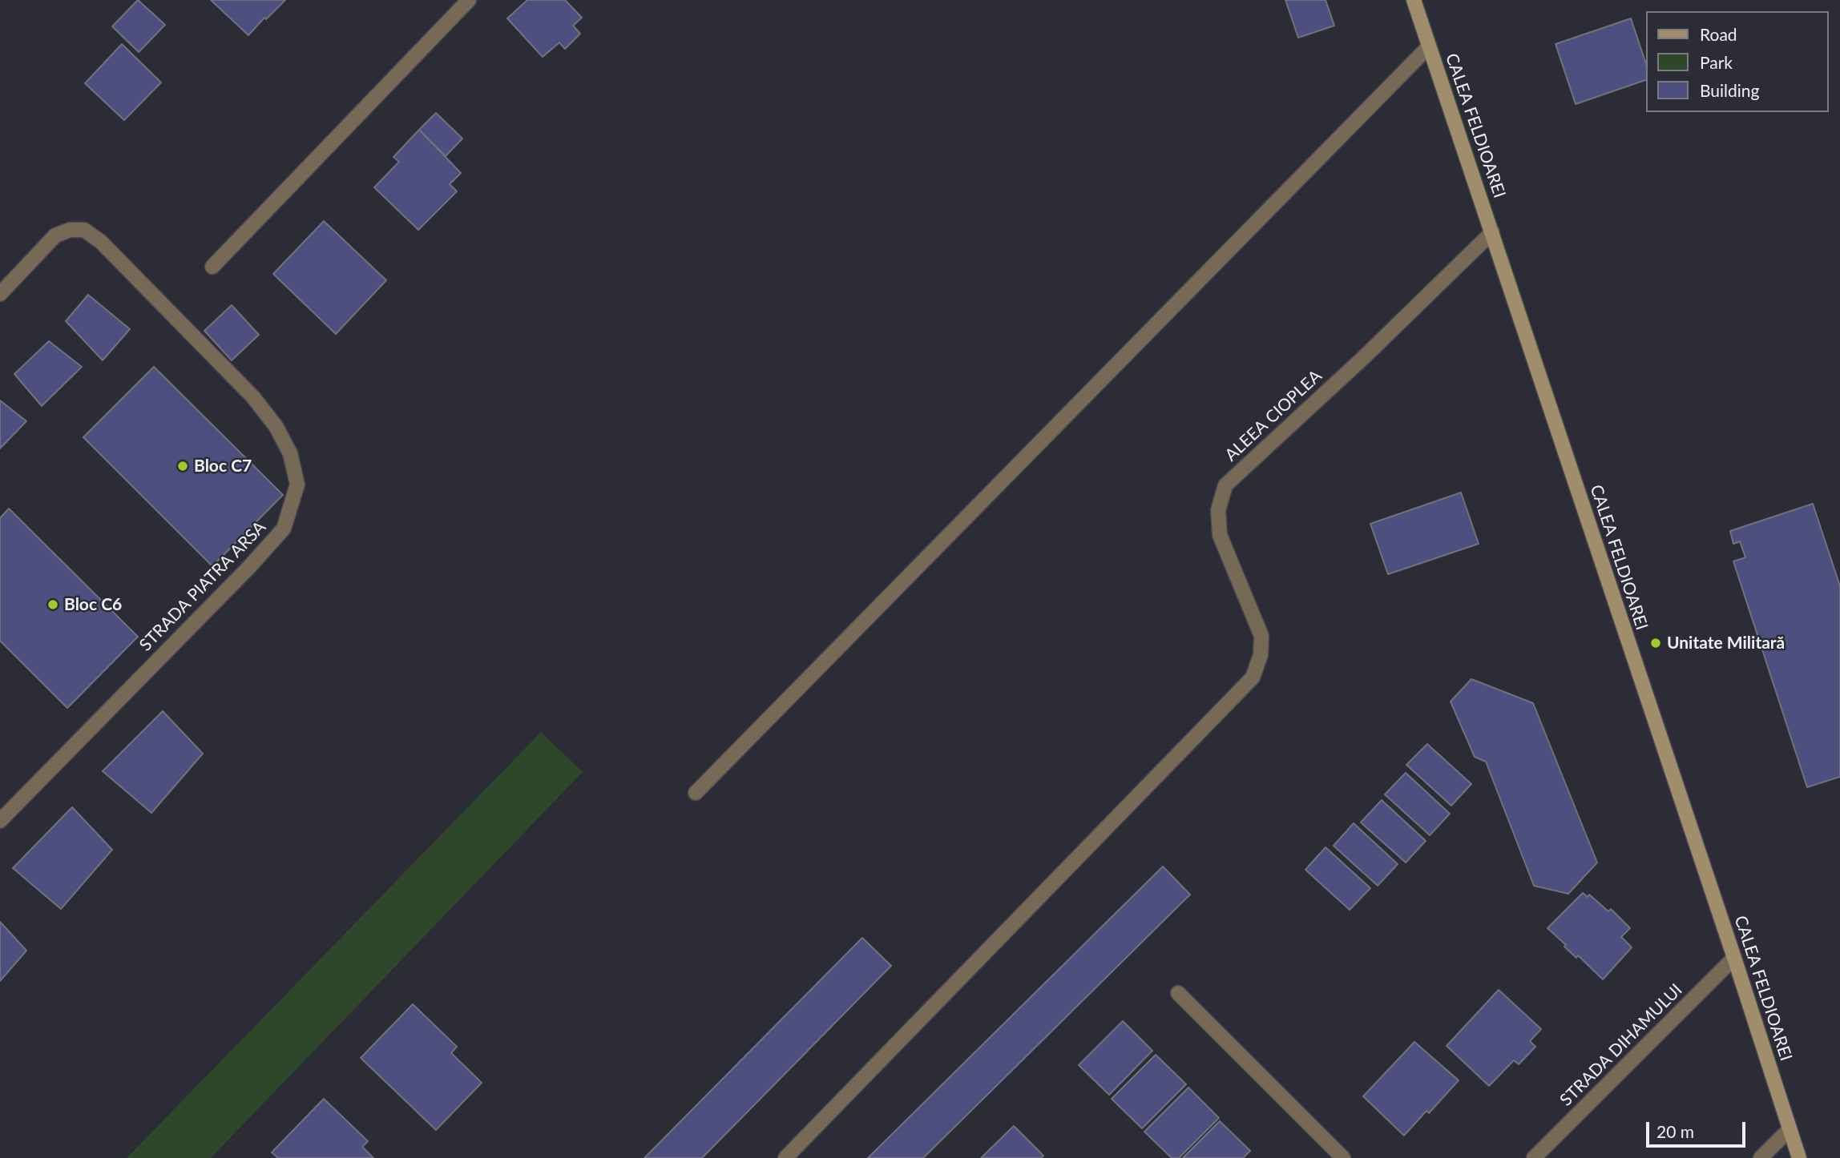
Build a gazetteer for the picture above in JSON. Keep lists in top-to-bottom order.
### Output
{
  "streets": {
    "main road": ["CALEA FELDIOAREI"],
    "street": ["ALEEA CIOPLEA", "STRADA PIATRA ARSA", "STRADA DIHAMULUI"]
  },
  "crossings": [
    ["CALEA FELDIOAREI", "ALEEA CIOPLEA"],
    ["CALEA FELDIOAREI", "STRADA DIHAMULUI"]
  ],
  "places": ["Bloc C7", "Bloc C6", "Unitate Militară"],
  "legend": ["Road", "Park", "Building"],
  "scale_bar": "20 m"
}
